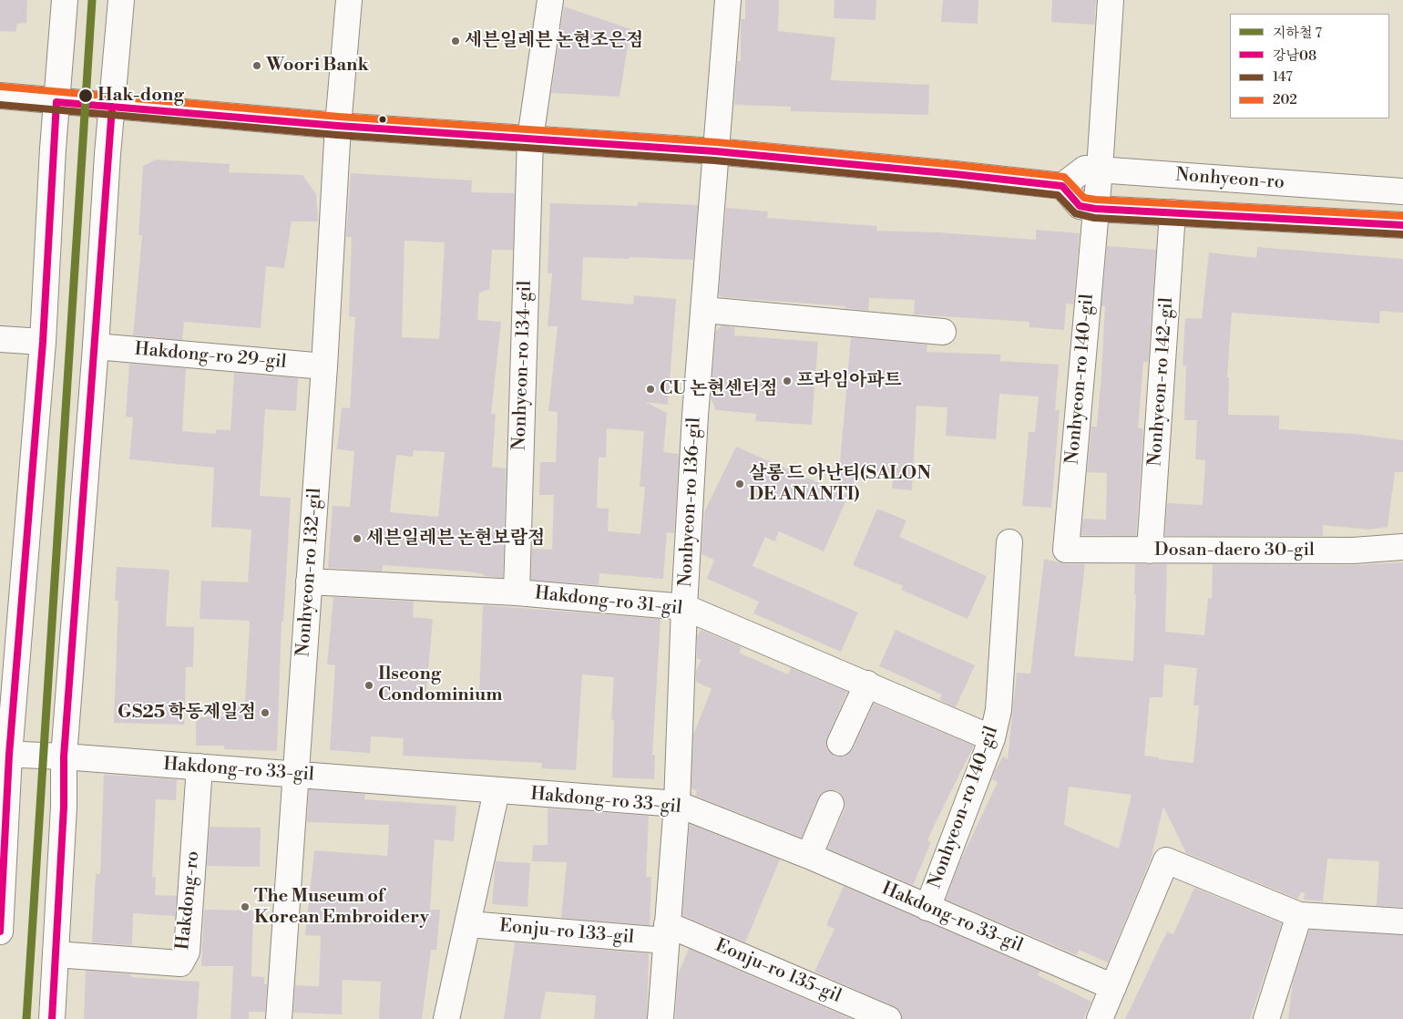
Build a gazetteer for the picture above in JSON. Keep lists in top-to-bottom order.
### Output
{
  "streets": {
    "street": [
      "Nonhyeon-ro",
      "Hakdong-ro 29-gil",
      "Nonhyeon-ro 134-gil",
      "Nonhyeon-ro 140-gil",
      "Nonhyeon-ro 142-gil",
      "Nonhyeon-ro 136-gil",
      "Dosan-daero 30-gil",
      "Nonhyeon-ro 132-gil",
      "Hakdong-ro 31-gil",
      "Hakdong-ro 33-gil",
      "Hakdong-ro",
      "Eonju-ro 133-gil",
      "Eonju-ro 135-gil"
    ]
  },
  "crossings": [
    ["Nonhyeon-ro", "Nonhyeon-ro 140-gil"],
    ["Nonhyeon-ro", "Nonhyeon-ro 142-gil"],
    ["Hakdong-ro 29-gil", "Nonhyeon-ro 132-gil"],
    ["Nonhyeon-ro 134-gil", "Hakdong-ro 31-gil"],
    ["Nonhyeon-ro 140-gil", "Dosan-daero 30-gil"],
    ["Nonhyeon-ro 140-gil", "Hakdong-ro 31-gil"],
    ["Nonhyeon-ro 140-gil", "Hakdong-ro 33-gil"],
    ["Nonhyeon-ro 142-gil", "Dosan-daero 30-gil"],
    ["Nonhyeon-ro 136-gil", "Hakdong-ro 31-gil"],
    ["Nonhyeon-ro 136-gil", "Hakdong-ro 33-gil"],
    ["Nonhyeon-ro 132-gil", "Hakdong-ro 31-gil"],
    ["Nonhyeon-ro 132-gil", "Hakdong-ro 33-gil"],
    ["Hakdong-ro 33-gil", "Hakdong-ro"],
    ["Eonju-ro 133-gil", "Eonju-ro 135-gil"]
  ],
  "places": [
    "세븐일레븐 논현조은점",
    "Woori Bank",
    "Hak-dong",
    "프라임아파트",
    "CU 논현센터점",
    "살롱 드 아난티(SALON DE ANANTI)",
    "세븐일레븐 논현보람점",
    "Ilseong Condominium",
    "GS25 학동제일점",
    "The Museum of Korean Embroidery"
  ],
  "lines": [
    "metro line 7",
    "transit line 202",
    "transit line 강남08",
    "transit line 147"
  ],
  "legend": [
    "지하철 7",
    "강남08",
    "147",
    "202"
  ]
}
